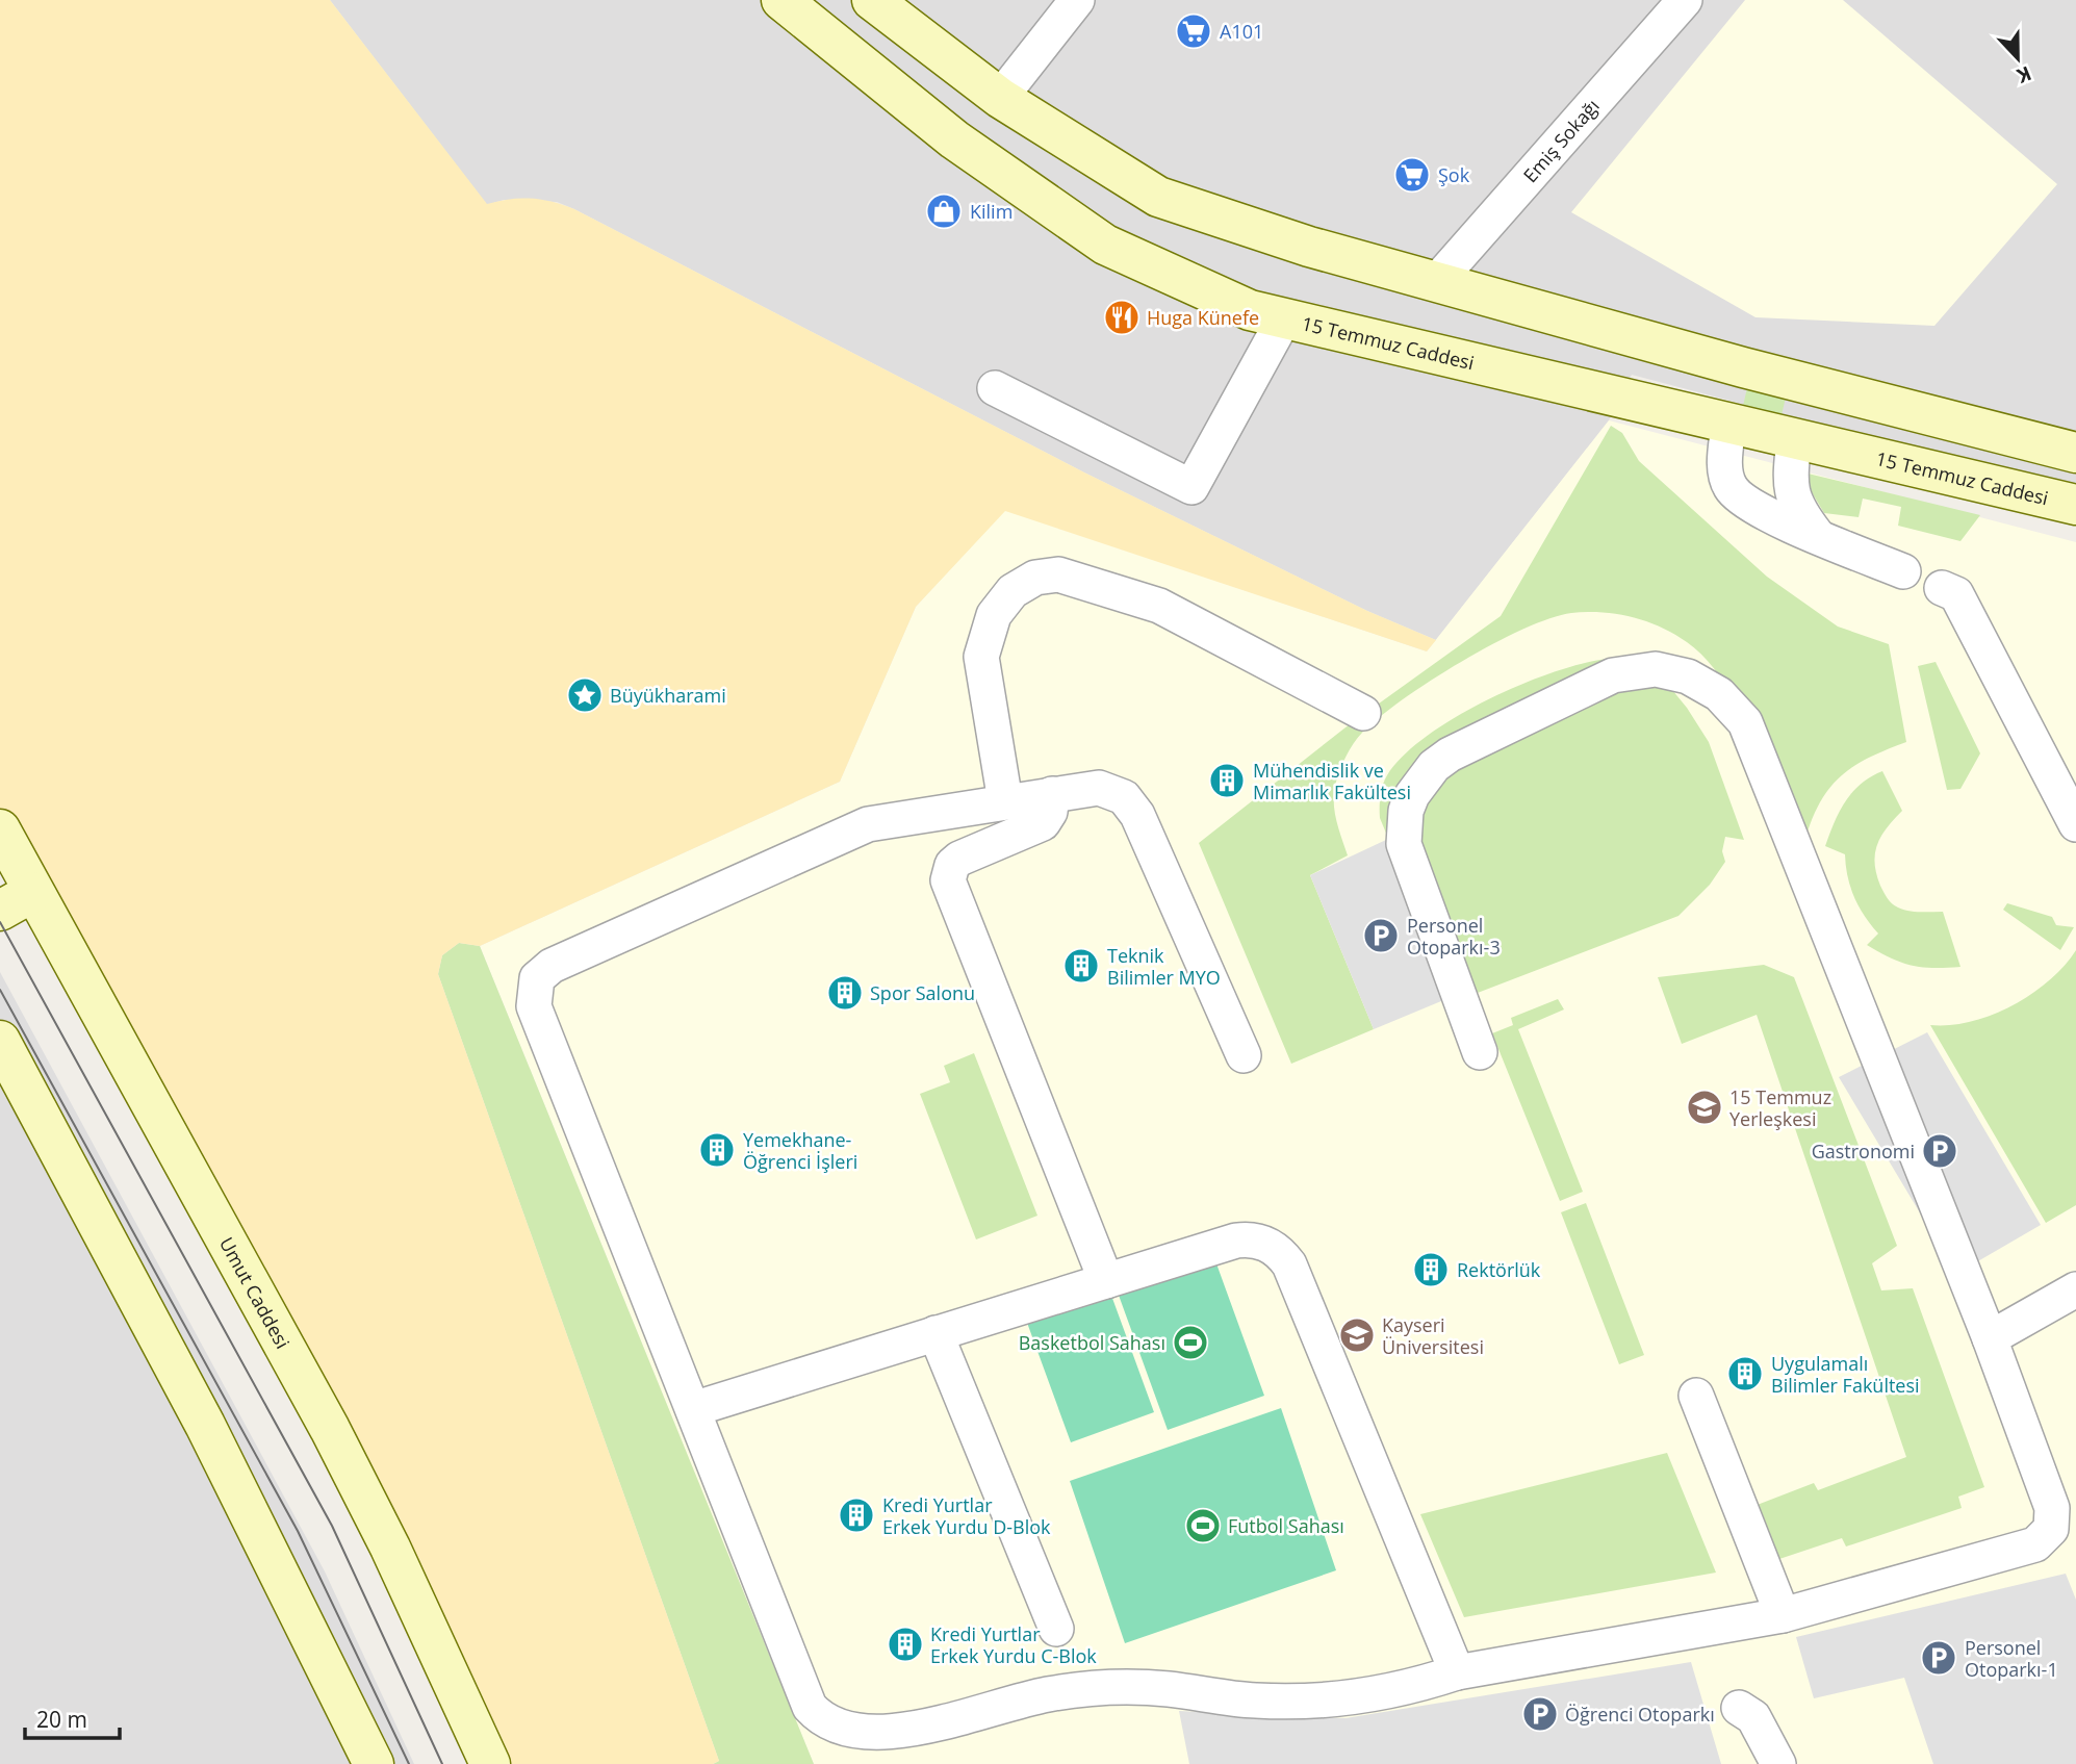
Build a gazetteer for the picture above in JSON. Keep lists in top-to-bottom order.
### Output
{
  "streets": {
    "main road": ["15 Temmuz Caddesi", "Umut Caddesi"],
    "street": ["Emiş Sokağı"]
  },
  "places": {
    "supermarket": ["A101", "Şok"],
    "shop": ["Kilim"],
    "restaurant": ["Huga Künefe"],
    "place": ["Büyükharami"],
    "building": [
      "Mühendislik ve Mimarlık Fakültesi",
      "Teknik Bilimler MYO",
      "Spor Salonu",
      "Yemekhane- Öğrenci İşleri",
      "Rektörlük",
      "Uygulamalı Bilimler Fakültesi",
      "Kredi Yurtlar Erkek Yurdu D-Blok",
      "Kredi Yurtlar Erkek Yurdu C-Blok"
    ],
    "parking": [
      "Personel Otoparkı-3",
      "Gastronomi",
      "Personel Otoparkı-1",
      "Öğrenci Otoparkı"
    ],
    "school or university": ["15 Temmuz Yerleşkesi", "Kayseri Üniversitesi"],
    "sports": ["Basketbol Sahası", "Futbol Sahası"]
  },
  "scale_bar": "20 m",
  "north": "bottom"
}
